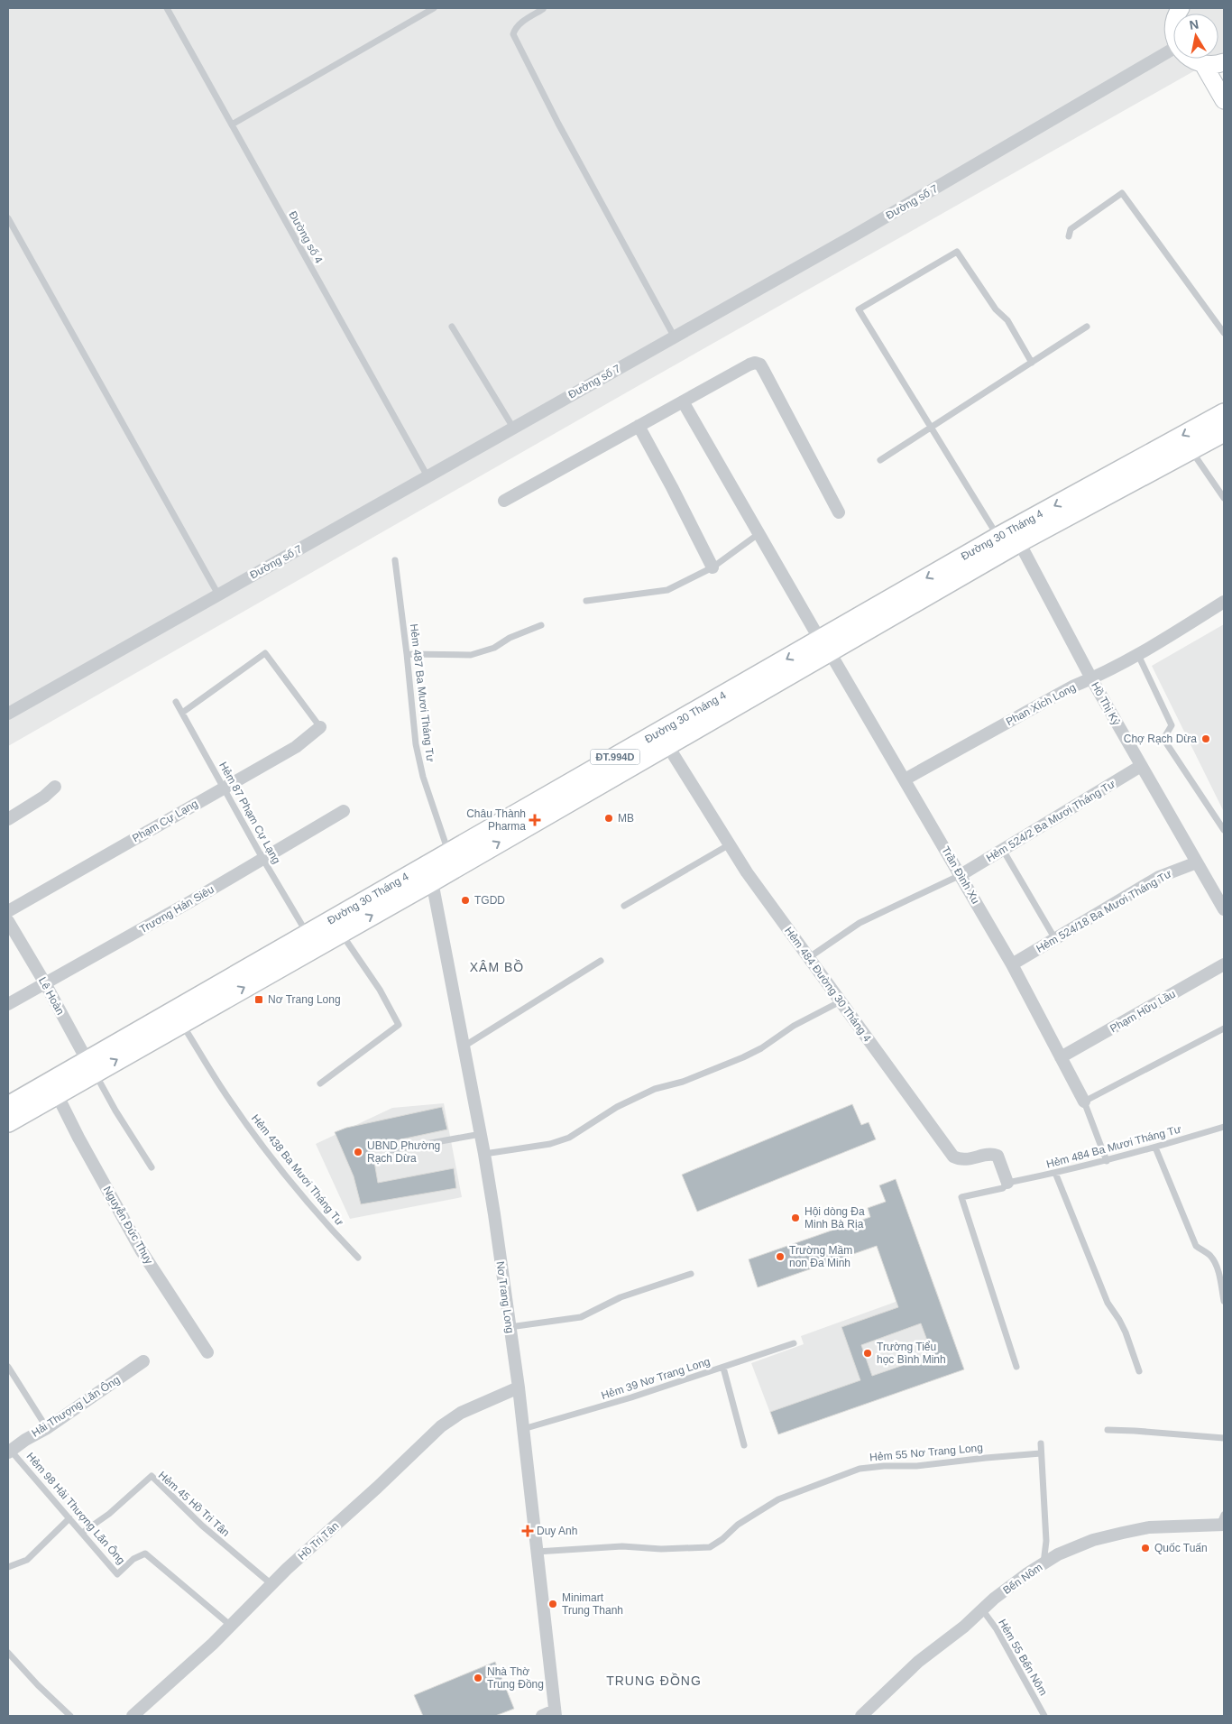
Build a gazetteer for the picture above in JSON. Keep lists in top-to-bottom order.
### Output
{
  "streets": {
    "main road": ["Đường 30 Tháng 4", "ĐT.994D"],
    "street": [
      "Đường số 7",
      "Hồ Thị Kỷ",
      "Phan Xích Long",
      "Phạm Cự Lạng",
      "Hẻm 524/2 Ba Mươi Tháng Tư",
      "Trần Đình Xu",
      "Trương Hán Siêu",
      "Hẻm 524/18 Ba Mươi Tháng Tư",
      "Hẻm 484 Đường 30 Tháng 4",
      "Lê Hoàn",
      "Phạm Hữu Lầu",
      "Nguyễn Đức Thụy",
      "Nơ Trang Long",
      "Hải Thượng Lãn Ông",
      "Hồ Tri Tân",
      "Bến Nôm"
    ],
    "lane": [
      "Đường số 4",
      "Hẻm 487 Ba Mươi Tháng Tư",
      "Hẻm 87 Phạm Cự Lạng",
      "Hẻm 484 Ba Mươi Tháng Tư",
      "Hẻm 438 Ba Mươi Tháng Tư",
      "Hẻm 39 Nơ Trang Long",
      "Hẻm 55 Nơ Trang Long",
      "Hẻm 45 Hồ Tri Tân",
      "Hẻm 98 Hải Thượng Lãn Ông",
      "Hẻm 55 Bến Nôm"
    ]
  },
  "crossings": [
    ["Đường số 7", "Đường số 4"],
    ["Đường 30 Tháng 4", "Hẻm 487 Ba Mươi Tháng Tư"],
    ["Đường 30 Tháng 4", "Hồ Thị Kỷ"],
    ["Đường 30 Tháng 4", "Hẻm 87 Phạm Cự Lạng"],
    ["Đường 30 Tháng 4", "Trần Đình Xu"],
    ["Đường 30 Tháng 4", "Hẻm 484 Đường 30 Tháng 4"],
    ["Đường 30 Tháng 4", "Lê Hoàn"],
    ["Đường 30 Tháng 4", "Hẻm 438 Ba Mươi Tháng Tư"],
    ["Đường 30 Tháng 4", "Nguyễn Đức Thụy"],
    ["Đường 30 Tháng 4", "Nơ Trang Long"],
    ["Hồ Thị Kỷ", "Phan Xích Long"],
    ["Hồ Thị Kỷ", "Hẻm 524/2 Ba Mươi Tháng Tư"],
    ["Hồ Thị Kỷ", "Hẻm 524/18 Ba Mươi Tháng Tư"],
    ["Phan Xích Long", "Trần Đình Xu"],
    ["Hẻm 87 Phạm Cự Lạng", "Phạm Cự Lạng"],
    ["Hẻm 87 Phạm Cự Lạng", "Trương Hán Siêu"],
    ["Hẻm 524/2 Ba Mươi Tháng Tư", "Trần Đình Xu"],
    ["Trần Đình Xu", "Hẻm 524/18 Ba Mươi Tháng Tư"],
    ["Trần Đình Xu", "Phạm Hữu Lầu"],
    ["Trương Hán Siêu", "Lê Hoàn"],
    ["Hẻm 484 Đường 30 Tháng 4", "Hẻm 484 Ba Mươi Tháng Tư"],
    ["Nơ Trang Long", "Hẻm 39 Nơ Trang Long"],
    ["Nơ Trang Long", "Hẻm 55 Nơ Trang Long"],
    ["Nơ Trang Long", "Hồ Tri Tân"],
    ["Hải Thượng Lãn Ông", "Hẻm 98 Hải Thượng Lãn Ông"],
    ["Hẻm 45 Hồ Tri Tân", "Hẻm 98 Hải Thượng Lãn Ông"],
    ["Hẻm 45 Hồ Tri Tân", "Hồ Tri Tân"],
    ["Hẻm 98 Hải Thượng Lãn Ông", "Hồ Tri Tân"],
    ["Bến Nôm", "Hẻm 55 Bến Nôm"]
  ],
  "districts": ["XÂM BỒ", "TRUNG ĐỒNG"],
  "places": {
    "other": [
      "Chợ Rạch Dừa",
      "MB",
      "TGDD",
      "UBND Phường Rạch Dừa",
      "Hội dòng Đa Minh Bà Rịa",
      "Trường Mầm non Đa Minh",
      "Trường Tiểu học Bình Minh",
      "Quốc Tuấn",
      "Minimart Trung Thanh",
      "Nhà Thờ Trung Đồng"
    ],
    "health": ["Châu Thành Pharma", "Duy Anh"],
    "transit": ["Nơ Trang Long"]
  },
  "north": "top"
}
